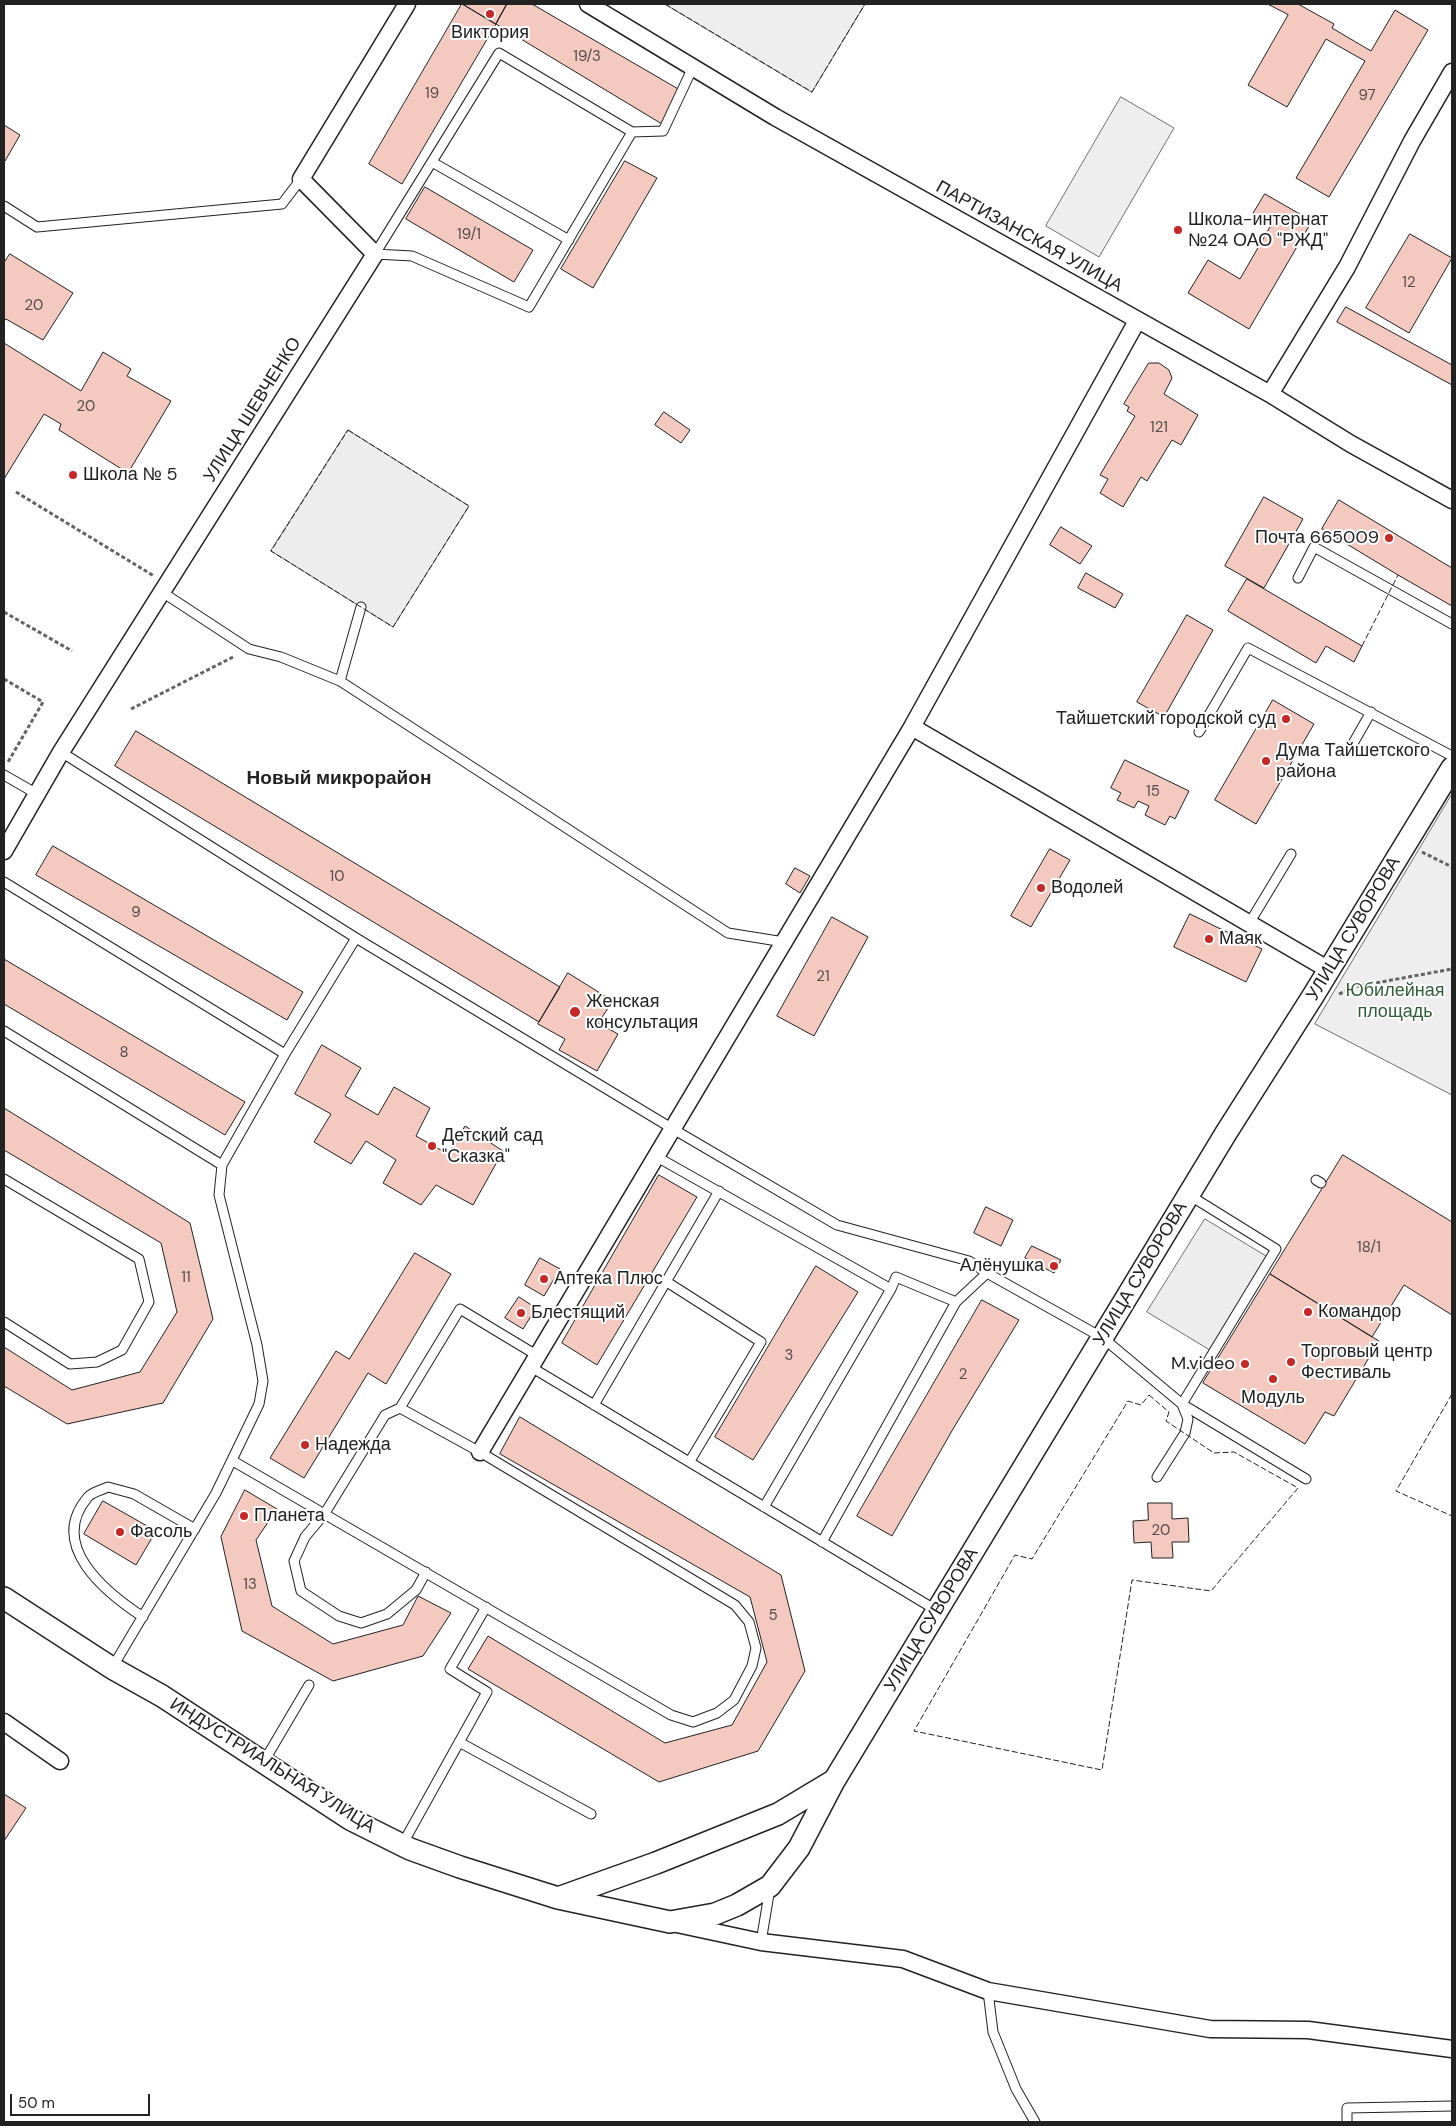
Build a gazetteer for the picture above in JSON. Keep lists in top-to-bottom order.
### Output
{
  "streets": {
    "street": [
      "ПАРТИЗАНСКАЯ УЛИЦА",
      "УЛИЦА ШЕВЧЕНКО",
      "УЛИЦА СУВОРОВА",
      "ИНДУСТРИАЛЬНАЯ УЛИЦА"
    ]
  },
  "districts": ["Новый микрорайон"],
  "parks": ["Юбилейная площадь"],
  "places": [
    "Виктория",
    "Школа-интернат №24 ОАО \"РЖД\"",
    "Школа № 5",
    "Почта 665009",
    "Тайшетский городской суд",
    "Дума Тайшетского района",
    "Водолей",
    "Маяк",
    "Женская консультация",
    "Детский сад \"Сказка\"",
    "Алёнушка",
    "Аптека Плюс",
    "Командор",
    "Блестящий",
    "Торговый центр Фестиваль",
    "M.video",
    "Модуль",
    "Надежда",
    "Планета",
    "Фасоль"
  ],
  "house_numbers": [
    "19/3",
    "19",
    "97",
    "19/1",
    "12",
    "20",
    "20",
    "121",
    "15",
    "10",
    "9",
    "21",
    "8",
    "18/1",
    "11",
    "3",
    "2",
    "20",
    "13",
    "5"
  ],
  "scale_bar": "50 m"
}
